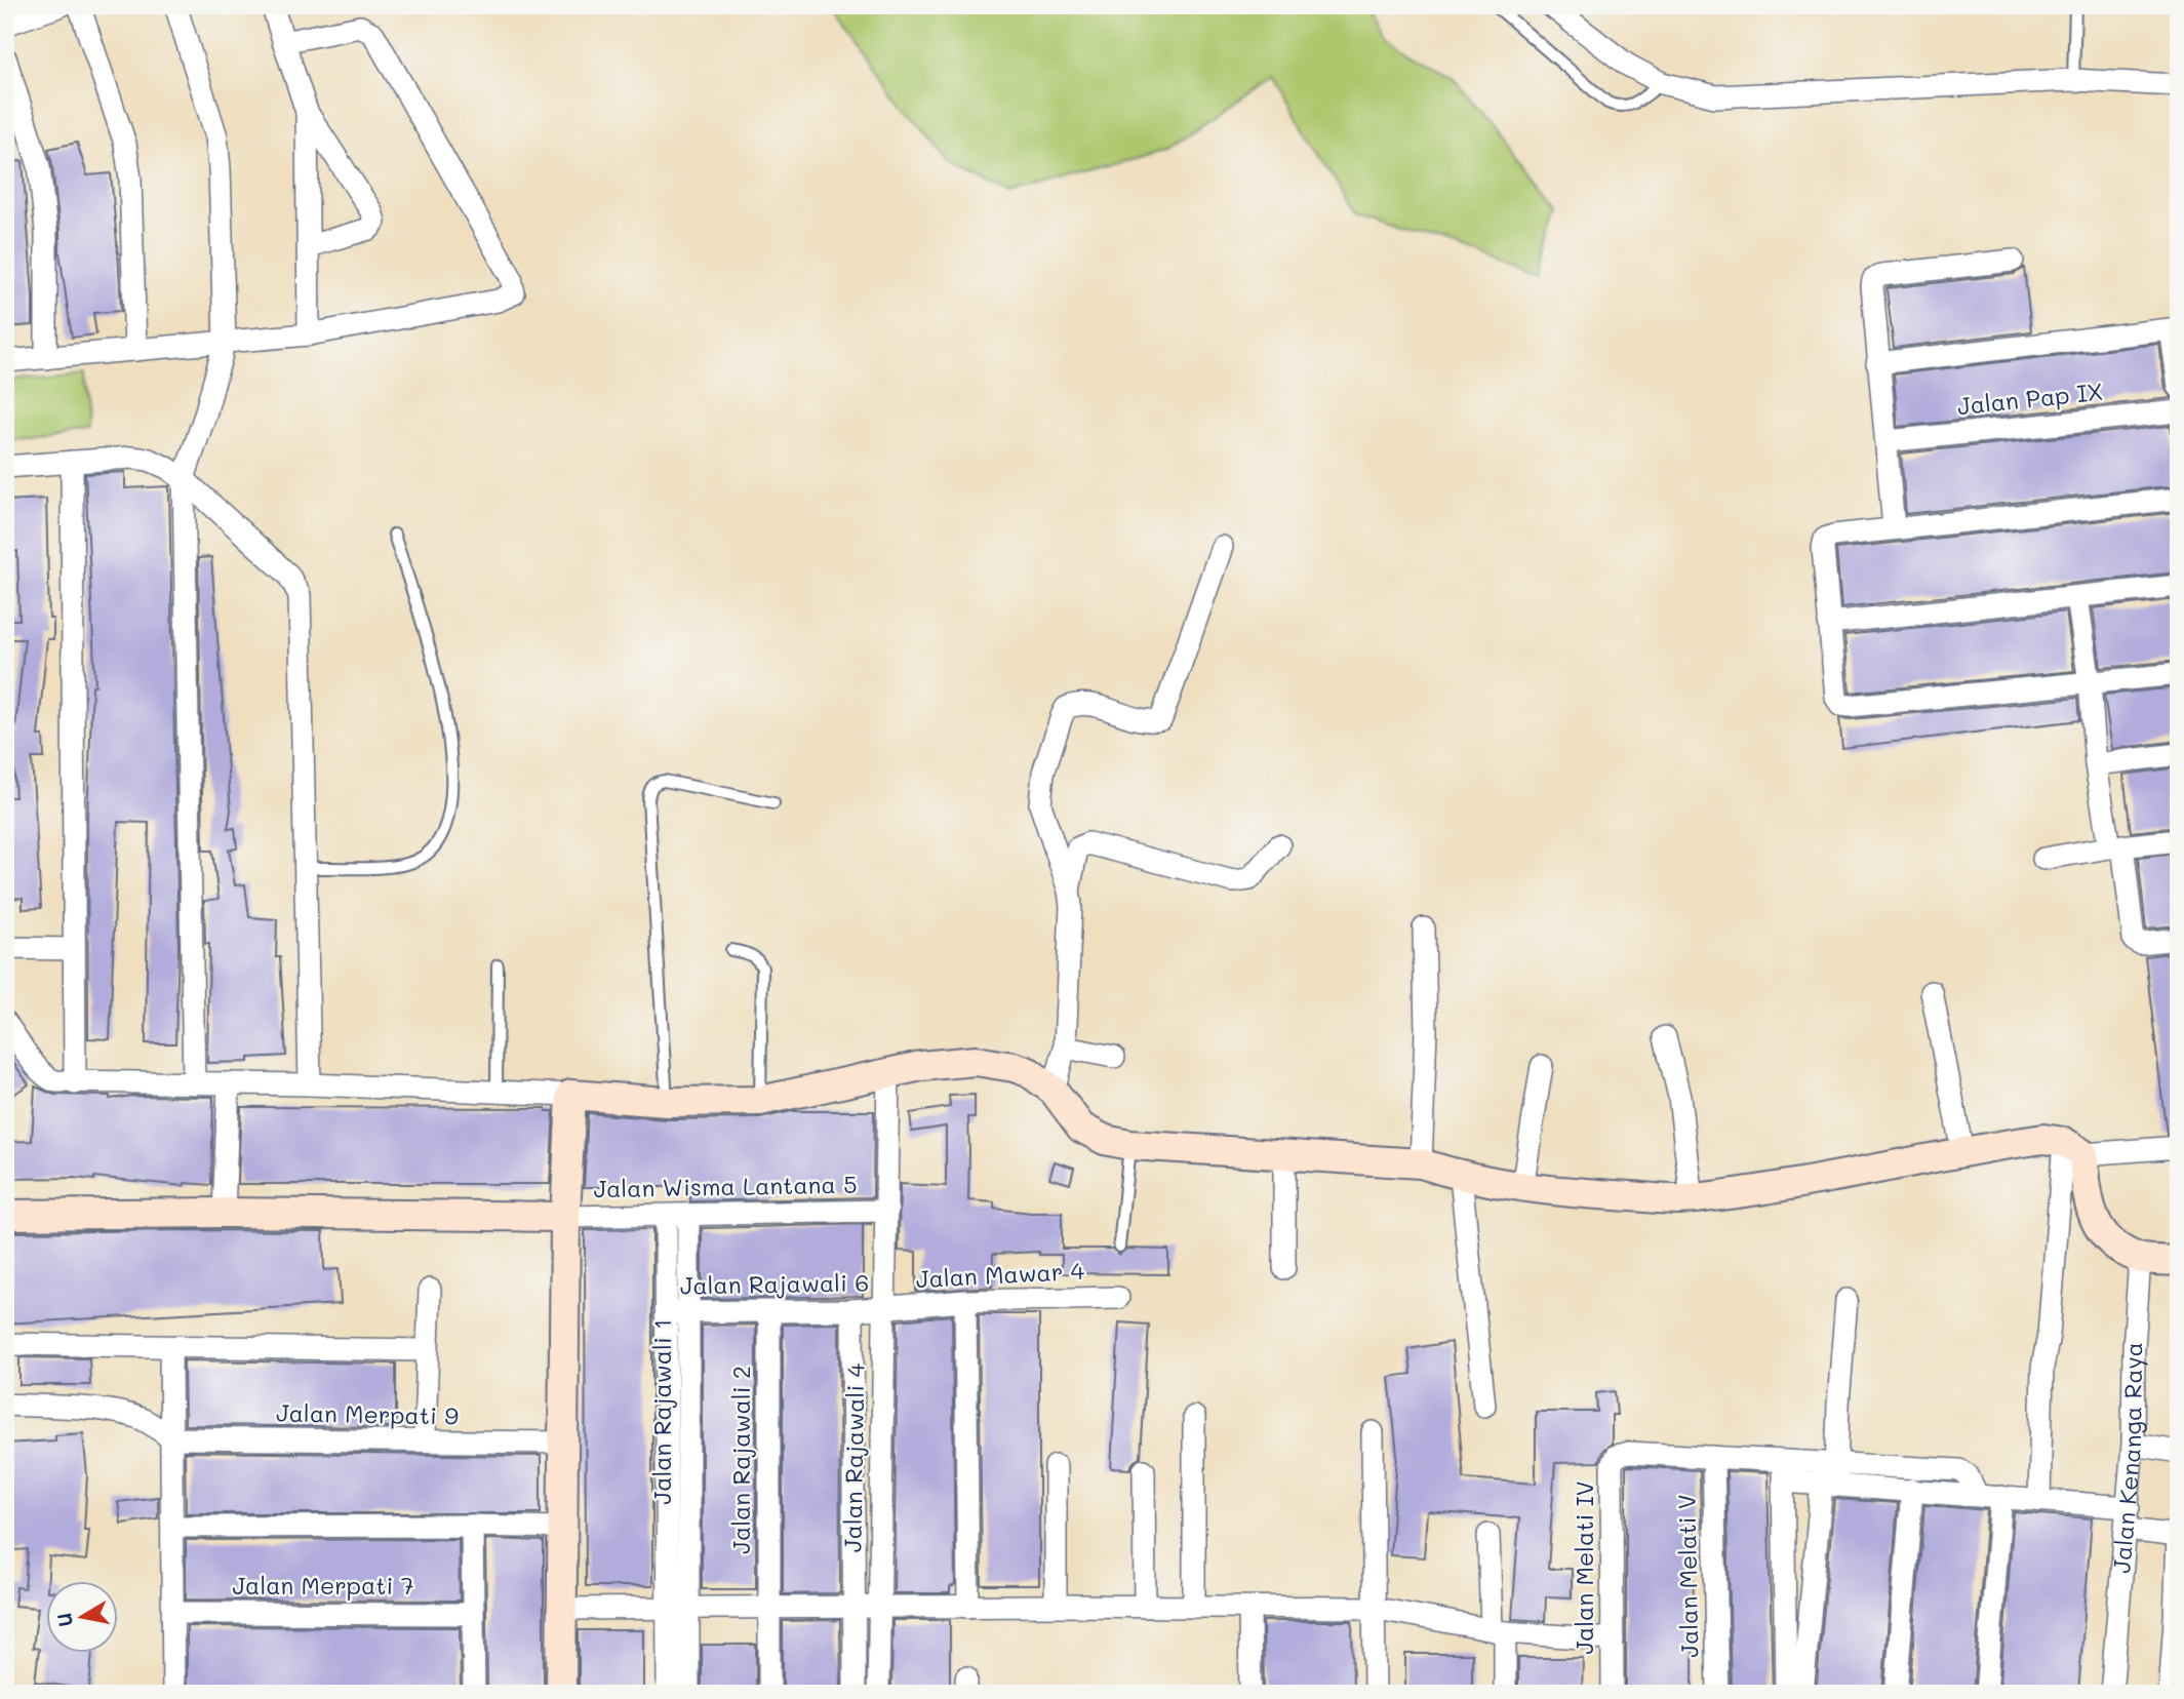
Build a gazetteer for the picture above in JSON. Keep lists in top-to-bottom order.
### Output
{
  "streets": {
    "street": [
      "Jalan Pap IX",
      "Jalan Wisma Lantana 5",
      "Jalan Mawar 4",
      "Jalan Rajawali 6",
      "Jalan Rajawali 1",
      "Jalan Merpati 9",
      "Jalan Kenanga Raya",
      "Jalan Rajawali 4",
      "Jalan Rajawali 2",
      "Jalan Melati IV",
      "Jalan Melati V",
      "Jalan Merpati 7"
    ]
  },
  "crossings": [
    ["Jalan Wisma Lantana 5", "Jalan Rajawali 1"],
    ["Jalan Wisma Lantana 5", "Jalan Rajawali 4"],
    ["Jalan Mawar 4", "Jalan Rajawali 6"],
    ["Jalan Mawar 4", "Jalan Rajawali 4"],
    ["Jalan Rajawali 6", "Jalan Rajawali 1"],
    ["Jalan Rajawali 6", "Jalan Rajawali 4"],
    ["Jalan Rajawali 6", "Jalan Rajawali 2"],
    ["Jalan Melati IV", "Jalan Melati V"]
  ],
  "north": "left"
}
